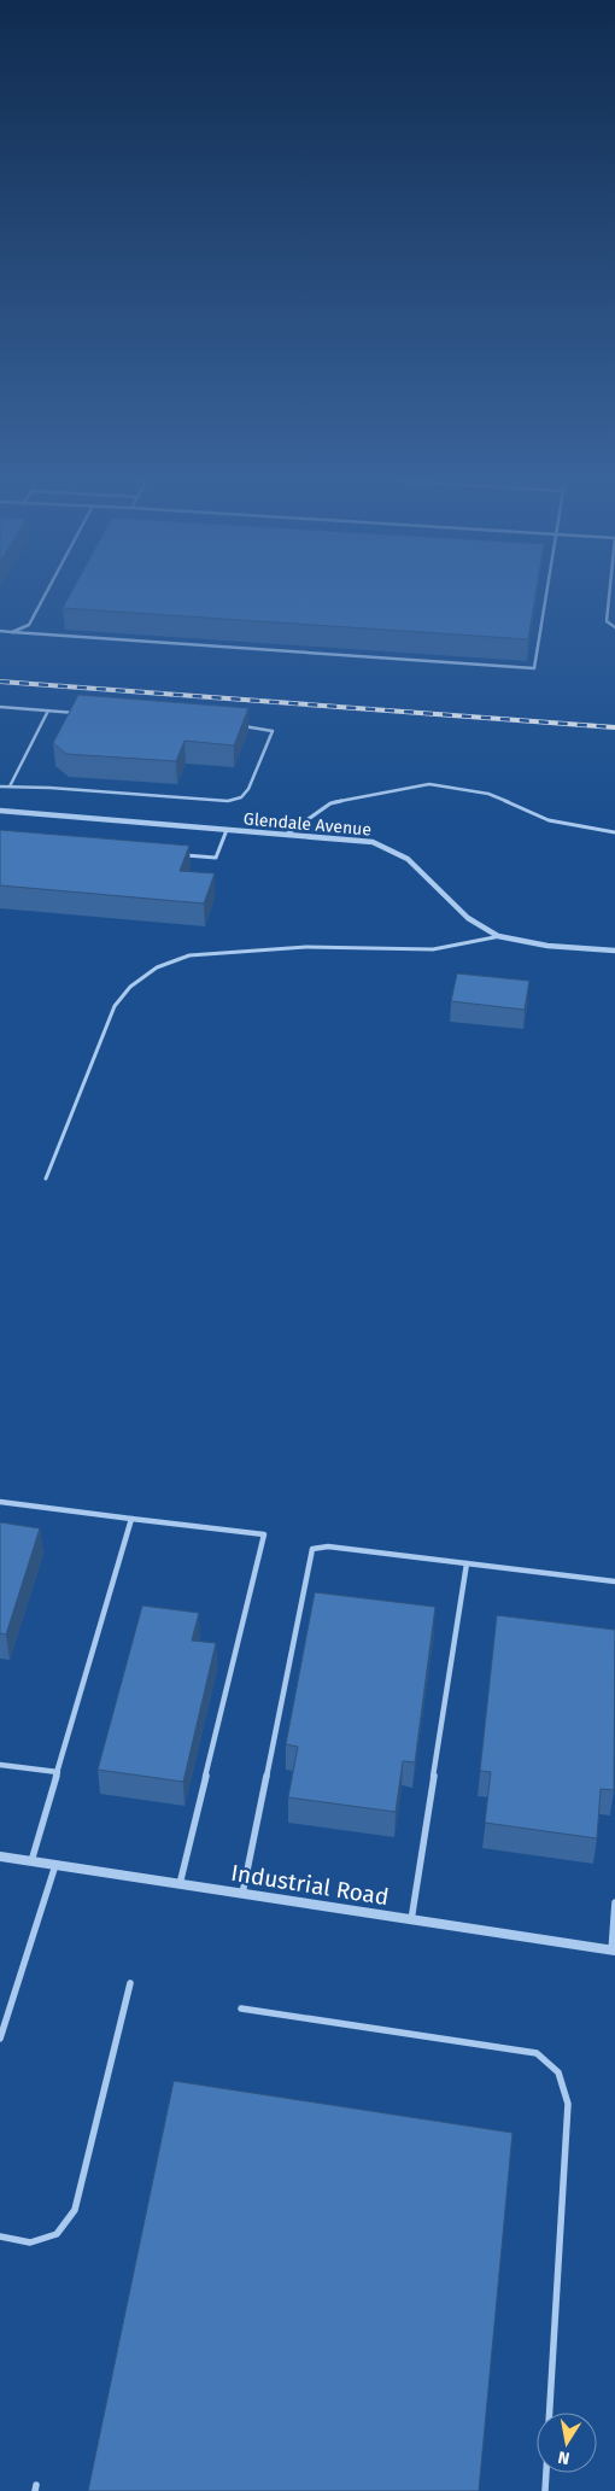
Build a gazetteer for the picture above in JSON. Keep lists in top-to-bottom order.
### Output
{
  "streets": {
    "street": ["Glendale Avenue", "Industrial Road"]
  },
  "north": "bottom"
}
